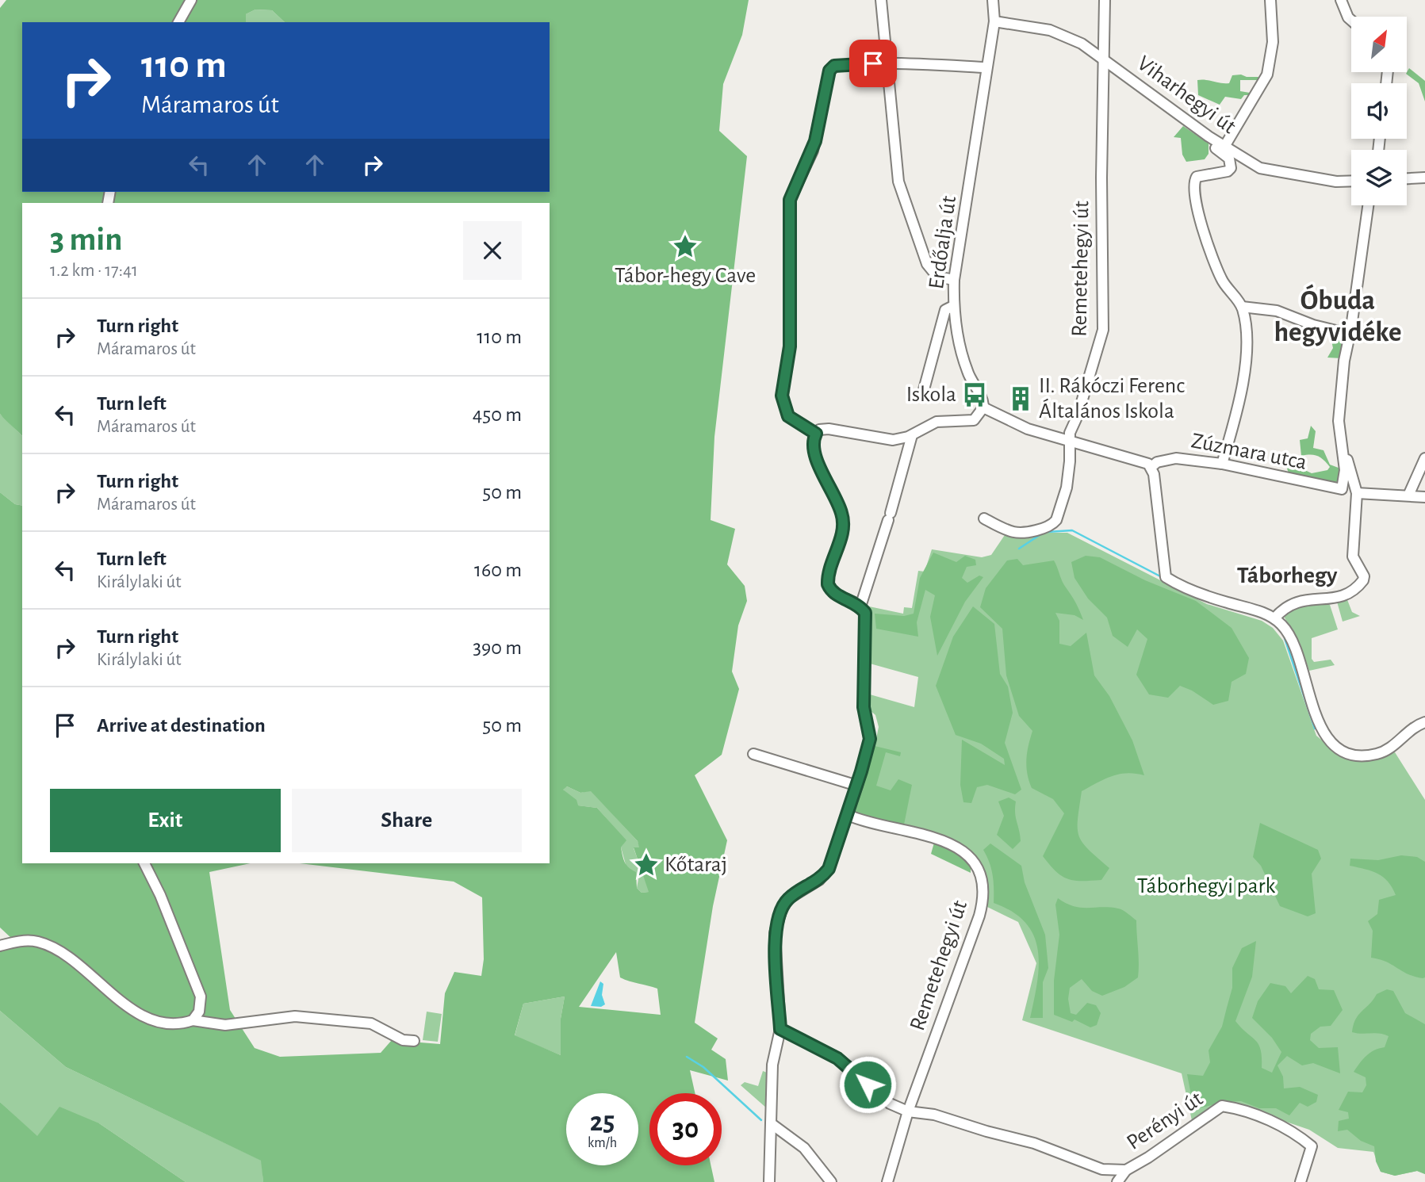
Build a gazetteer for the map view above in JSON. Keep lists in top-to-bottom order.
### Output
{
  "streets": {
    "street": [
      "Viharhegyi út",
      "Erdőalja út",
      "Remetehegyi út",
      "Zúzmara utca",
      "Perényi út"
    ]
  },
  "crossings": [
    ["Viharhegyi út", "Erdőalja út"],
    ["Viharhegyi út", "Remetehegyi út"],
    ["Remetehegyi út", "Perényi út"]
  ],
  "districts": ["Óbuda hegyvidéke", "Táborhegy"],
  "parks": ["Táborhegyi park"],
  "places": {
    "place": ["Tábor-hegy Cave", "Kőtaraj"],
    "bus stop": ["Iskola"],
    "building": ["II. Rákóczi Ferenc Általános Iskola"]
  },
  "north": "top right",
  "page": {
    "turn": ["110 m", "Máramaros út"],
    "heading": ["3 min", "1.2 km · 17:41"],
    "list": [
      {
        "name": "Turn right",
        "note": "Máramaros út",
        "value": "110 m"
      },
      {
        "name": "Turn left",
        "note": "Máramaros út",
        "value": "450 m"
      },
      {
        "name": "Turn right",
        "note": "Máramaros út",
        "value": "50 m"
      },
      {
        "name": "Turn left",
        "note": "Királylaki út",
        "value": "160 m"
      },
      {
        "name": "Turn right",
        "note": "Királylaki út",
        "value": "390 m"
      },
      {
        "name": "Arrive at destination",
        "value": "50 m"
      }
    ],
    "buttons": ["Exit", "Share"],
    "speed": "25 km/h",
    "limit": "30"
  }
}
